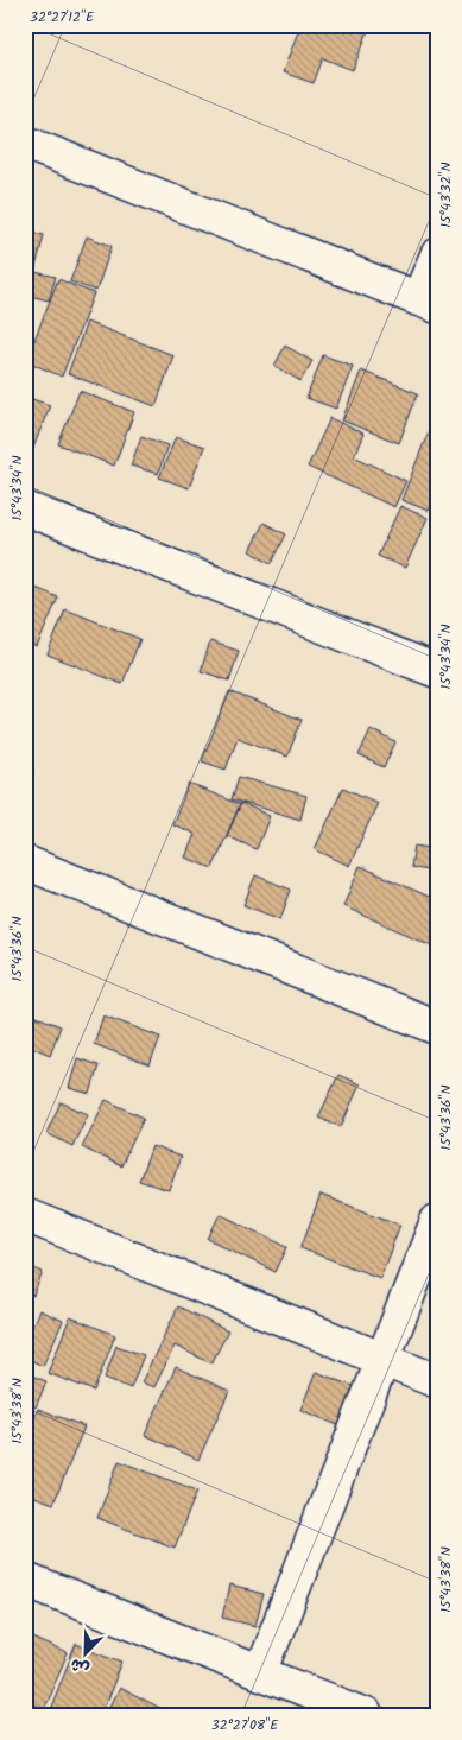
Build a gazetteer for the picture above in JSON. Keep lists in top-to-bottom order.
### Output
{
  "north": "bottom left",
  "coordinates": [
    "32°27'12\"E",
    "15°43'32\"N",
    "15°43'34\"N",
    "15°43'36\"N",
    "15°43'38\"N",
    "32°27'08\"E"
  ]
}
